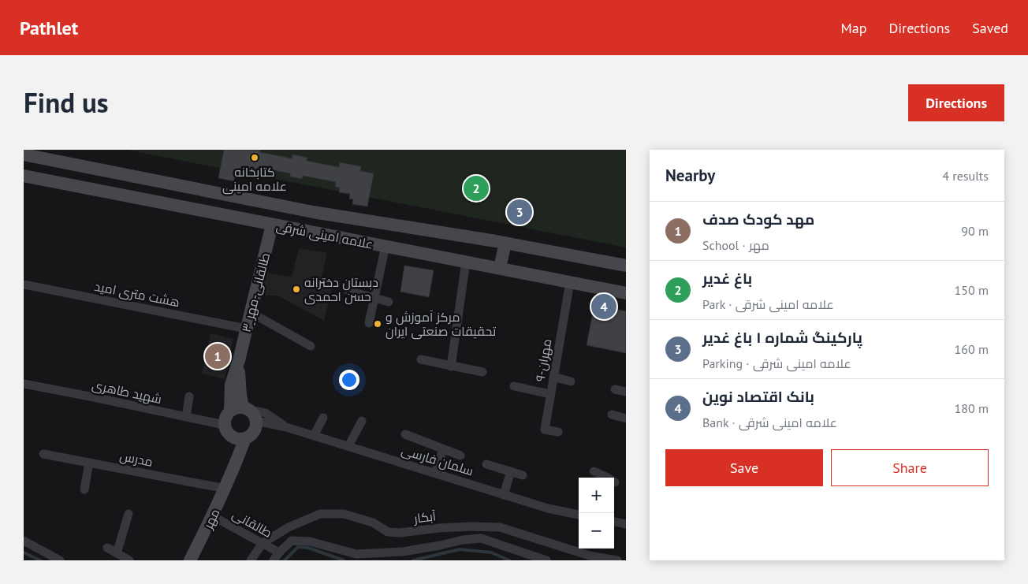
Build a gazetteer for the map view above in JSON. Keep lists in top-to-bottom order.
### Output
{
  "streets": {
    "main road": ["علامه امینی شرقی", "۳_طالقانی-مهر", "مهر"],
    "street": [
      "هشت متری امید",
      "۹-مهران",
      "شهید طاهری",
      "مدرس",
      "سلمان فارسی",
      "آبکار",
      "طالقانی"
    ]
  },
  "crossings": [
    ["علامه امینی شرقی", "۳_طالقانی-مهر"],
    ["علامه امینی شرقی", "۹-مهران"],
    ["۳_طالقانی-مهر", "هشت متری امید"],
    ["شهید طاهری", "سلمان فارسی"],
    ["شهید طاهری", "مهر"],
    ["مدرس", "مهر"],
    ["سلمان فارسی", "مهر"],
    ["آبکار", "طالقانی"],
    ["مهر", "طالقانی"]
  ],
  "places": ["کتابخانه علامه امینی", "دبستان دخترانه حسن احمدی", "مرکز آموزش و تحقیقات صنعتی ایران"],
  "page": {
    "header": "Pathlet",
    "nav": ["Map", "Directions", "Saved"],
    "title": "Find us",
    "buttons": [
      "Directions",
      ["Save", "Share"]
    ],
    "heading": ["Nearby", "4 results"],
    "pins": [
      "2",
      "3",
      "4",
      "1"
    ],
    "list": [
      {
        "mark": "1",
        "name": "مهد کودک صدف",
        "note": "School · مهر",
        "value": "90 m"
      },
      {
        "mark": "2",
        "name": "باغ غدیر",
        "note": "Park · علامه امینی شرقی",
        "value": "150 m"
      },
      {
        "mark": "3",
        "name": "پارکینگ شماره ۱ باغ غدیر",
        "note": "Parking · علامه امینی شرقی",
        "value": "160 m"
      },
      {
        "mark": "4",
        "name": "بانک اقتصاد نوین",
        "note": "Bank · علامه امینی شرقی",
        "value": "180 m"
      }
    ],
    "map_buttons": ["+", "−"]
  }
}
